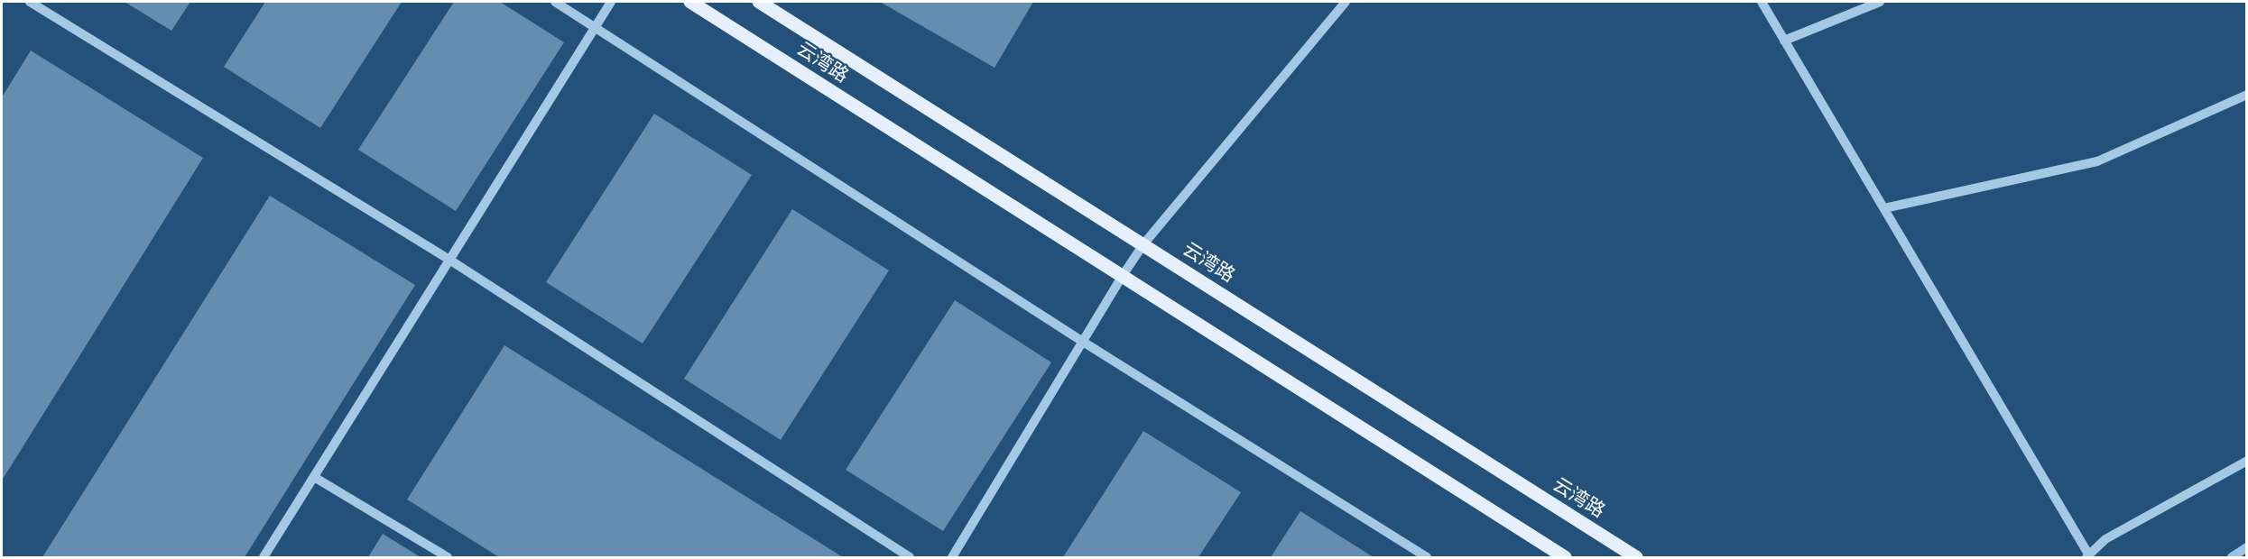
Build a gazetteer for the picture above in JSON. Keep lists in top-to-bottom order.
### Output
{
  "streets": {
    "main road": ["云湾路"]
  }
}
